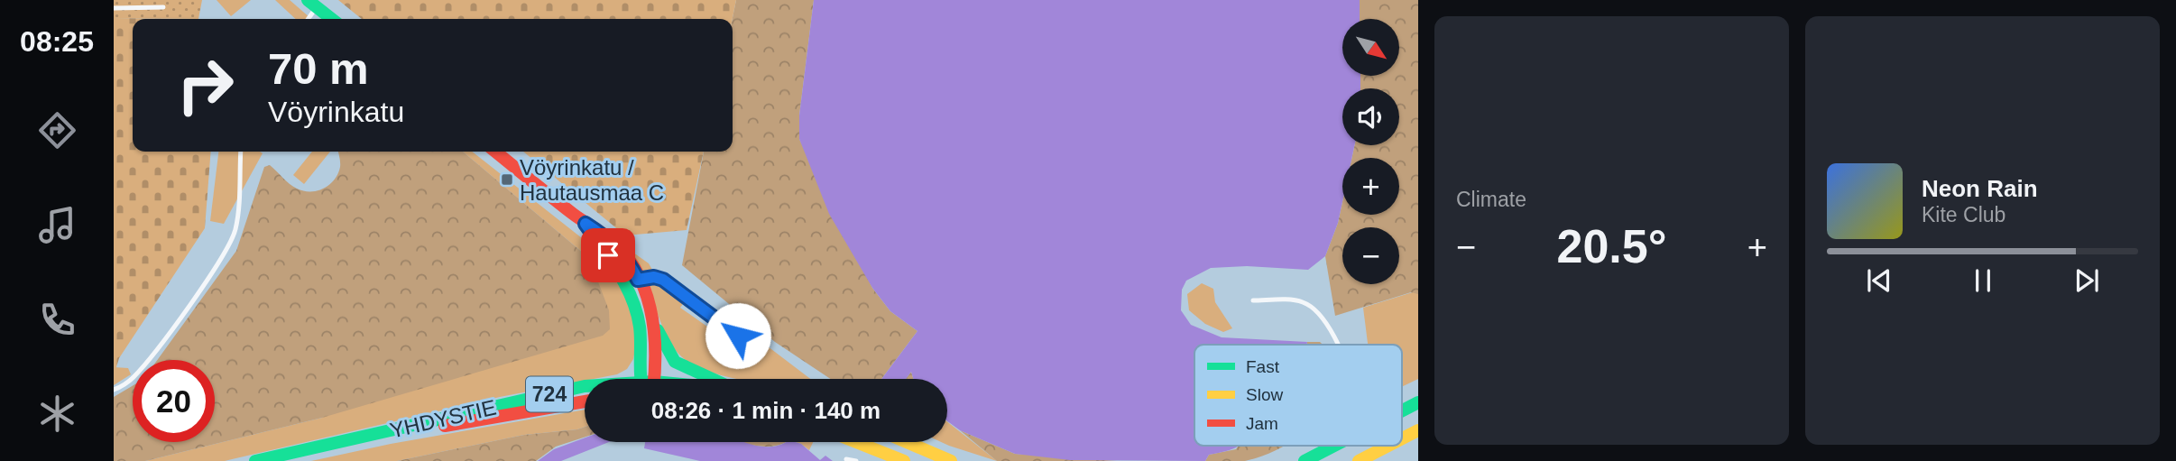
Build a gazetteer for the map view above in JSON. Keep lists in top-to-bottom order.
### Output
{
  "streets": {
    "main road": ["724", "YHDYSTIE"]
  },
  "places": {
    "transit": ["Vöyrinkatu / Hautausmaa C"]
  },
  "legend": ["Fast", "Slow", "Jam"],
  "north": "bottom right",
  "page": {
    "tabs": "08:25",
    "tile": "Climate",
    "map_buttons": ["+", "−"],
    "turn": ["70 m", "Vöyrinkatu"],
    "song": ["Neon Rain", "Kite Club"],
    "heat": ["−", "20.5°", "+"],
    "limit": "20",
    "trip": "08:26 · 1 min · 140 m"
  }
}
